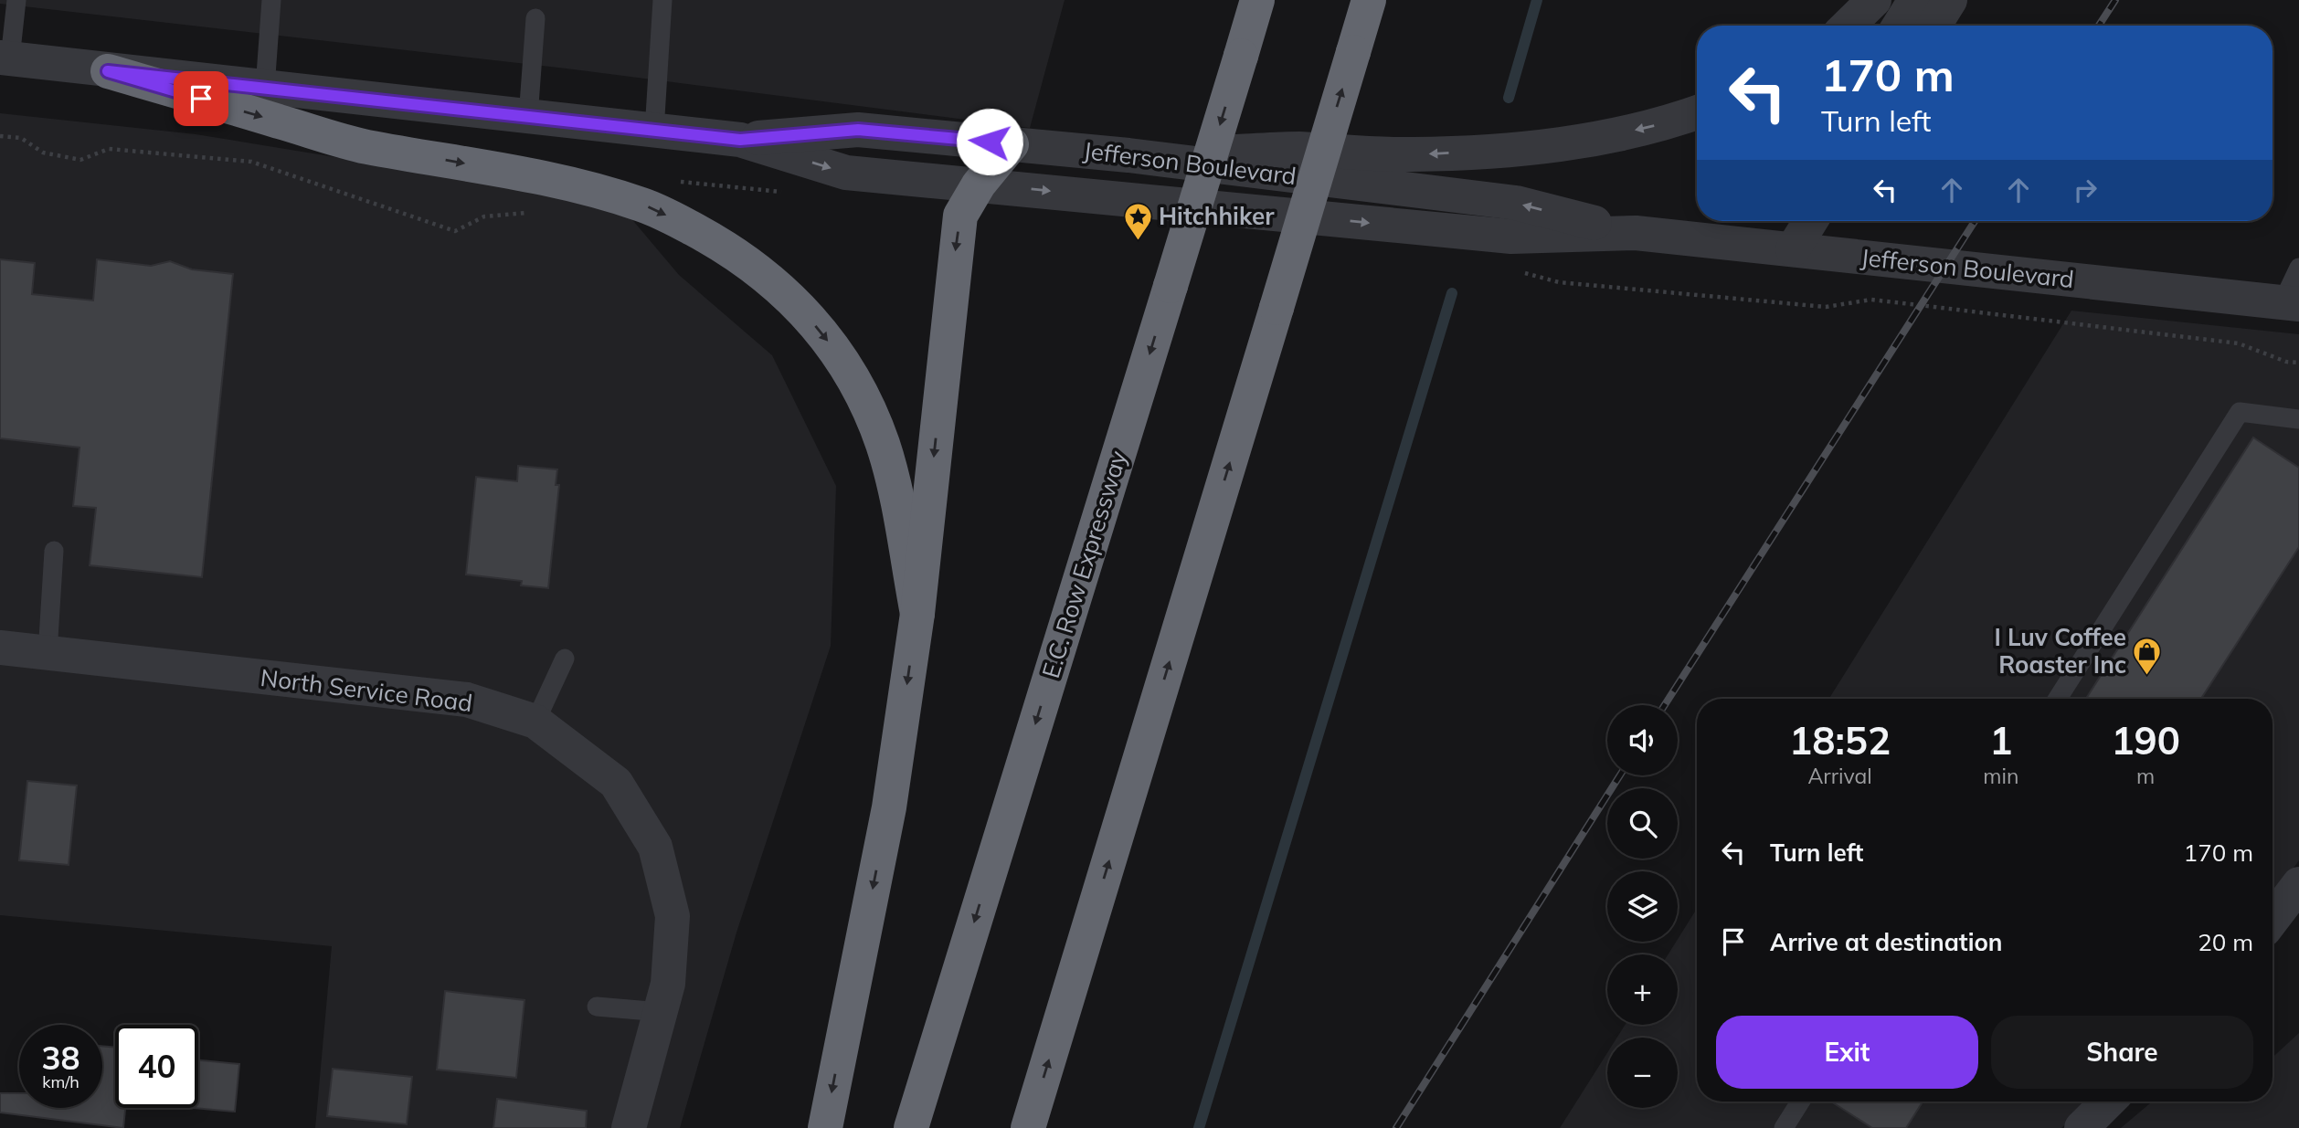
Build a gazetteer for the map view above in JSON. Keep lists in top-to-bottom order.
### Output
{
  "streets": {
    "highway": ["E.C. Row Expressway"],
    "street": ["Jefferson Boulevard", "North Service Road"]
  },
  "places": {
    "place": ["Hitchhiker"],
    "shop": ["I Luv Coffee Roaster Inc"]
  },
  "page": {
    "turn": ["170 m", "Turn left"],
    "eta": [
      "18:52",
      "Arrival",
      "1",
      "min",
      "190",
      "m"
    ],
    "map_buttons": ["+", "−"],
    "list": [
      {
        "name": "Turn left",
        "value": "170 m"
      },
      {
        "name": "Arrive at destination",
        "value": "20 m"
      }
    ],
    "buttons": ["Exit", "Share"],
    "speed": "38 km/h",
    "limit": "40"
  }
}
